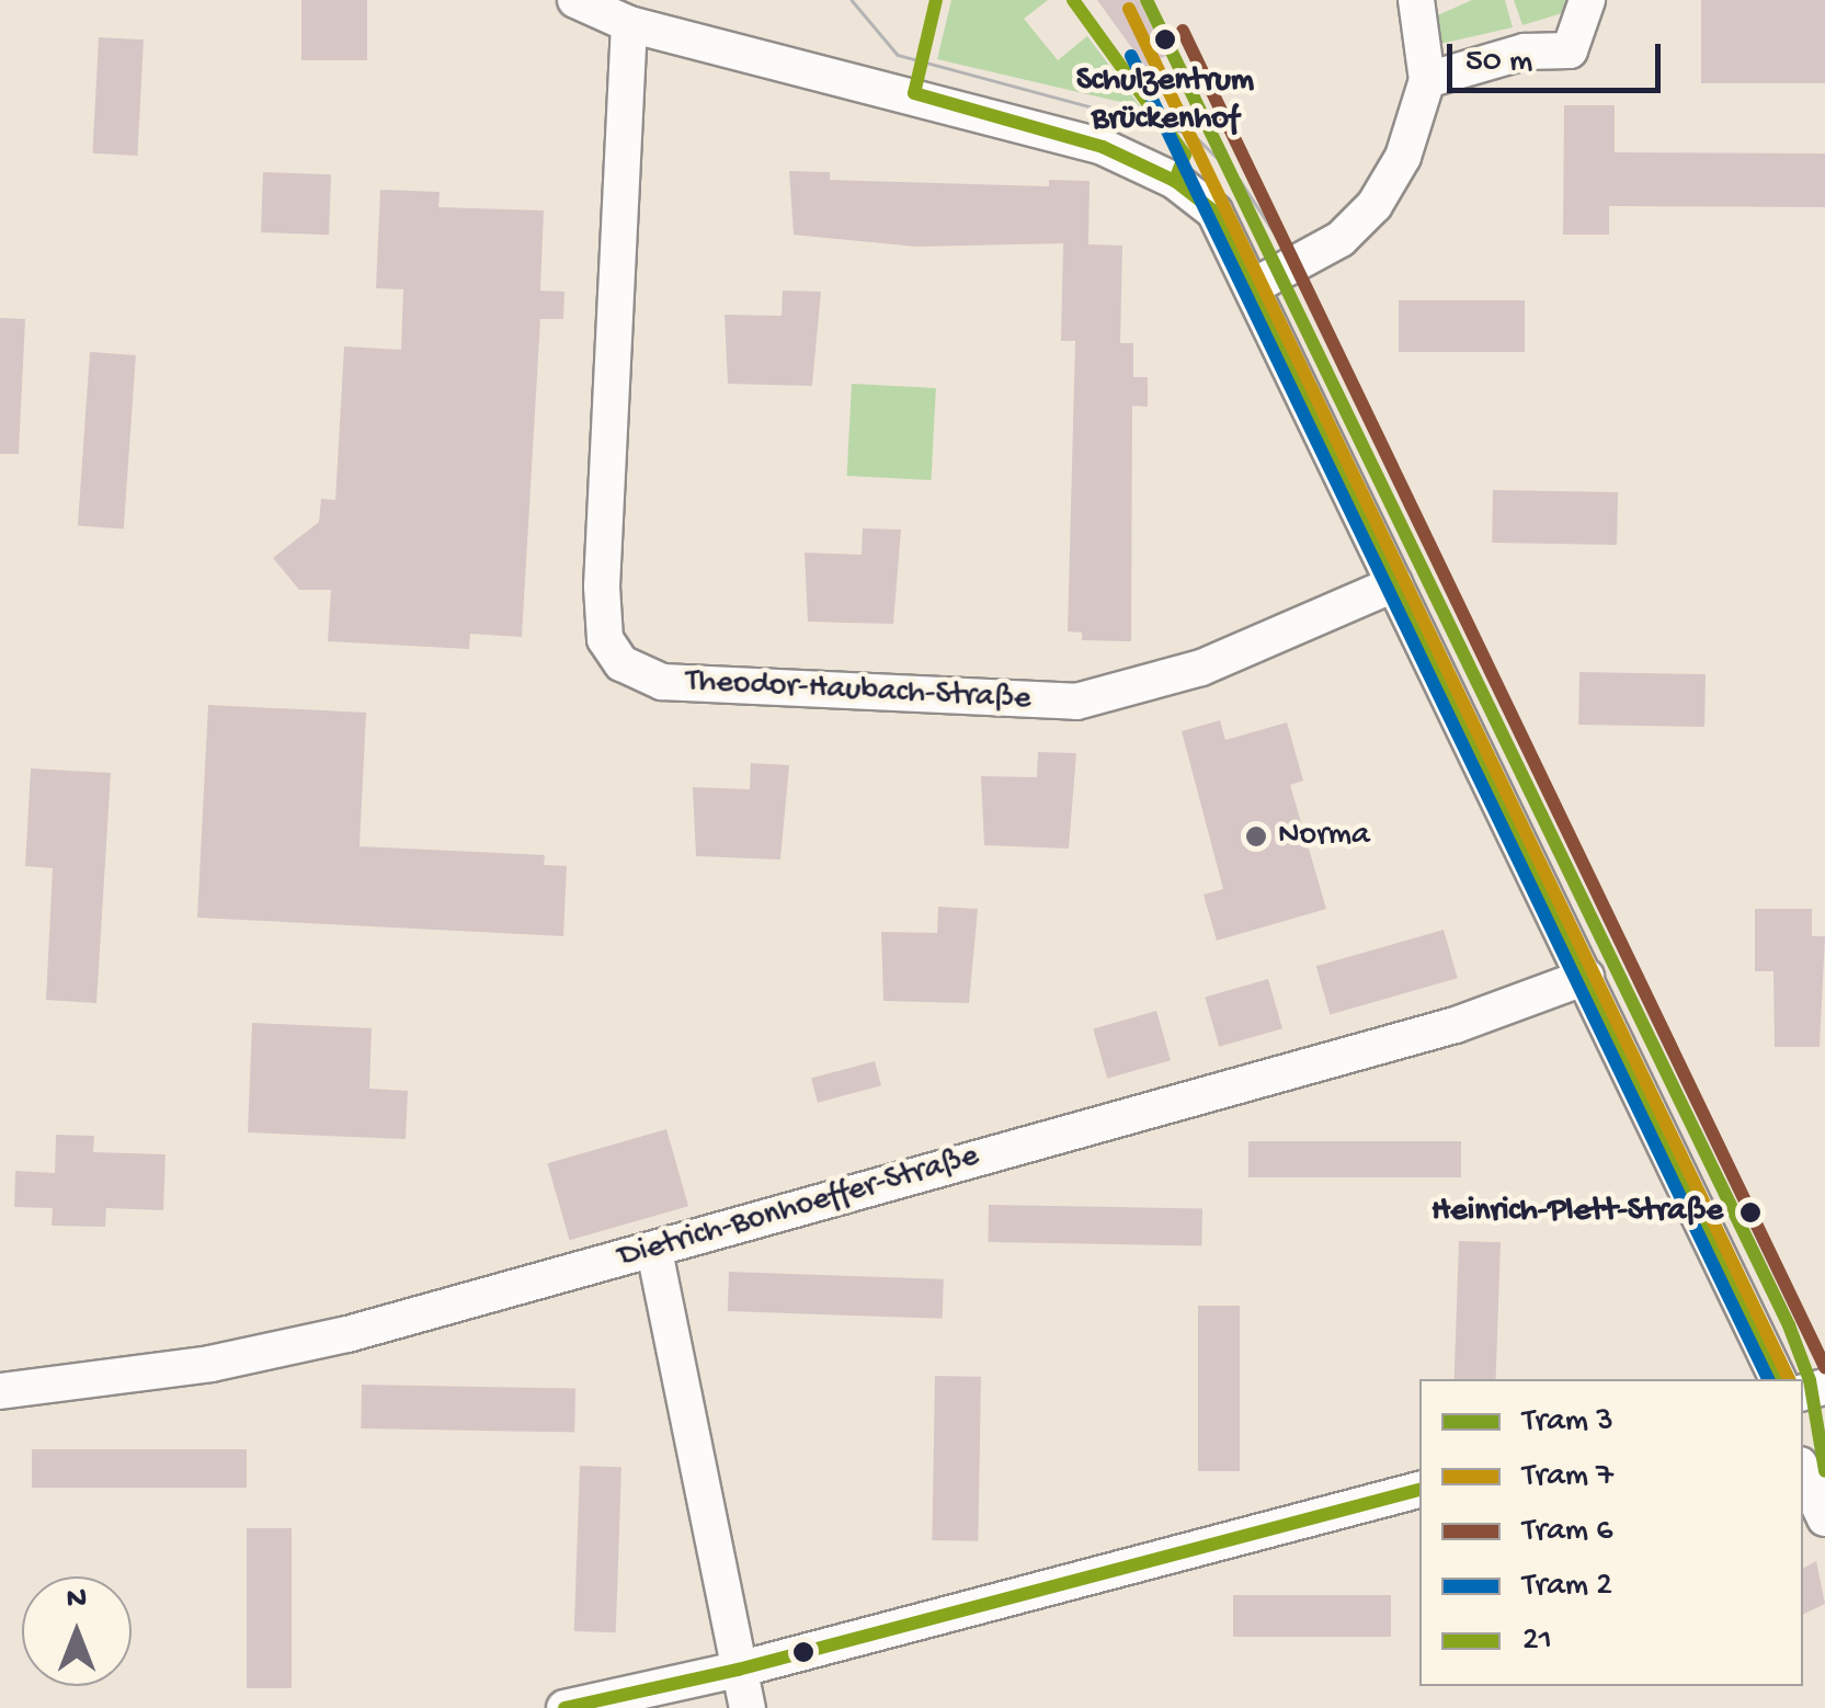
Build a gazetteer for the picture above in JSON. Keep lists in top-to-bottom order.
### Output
{
  "streets": {
    "street": ["Theodor-Haubach-Straße", "Dietrich-Bonhoeffer-Straße"]
  },
  "places": ["Schulzentrum Brückenhof", "Norma", "Heinrich-Plett-Straße"],
  "lines": [
    "tram line 3",
    "transit line 21",
    "tram line 7",
    "tram line 6",
    "tram line 2"
  ],
  "legend": [
    "Tram 3",
    "Tram 7",
    "Tram 6",
    "Tram 2",
    "21"
  ],
  "scale_bar": "50 m",
  "north": "top"
}
